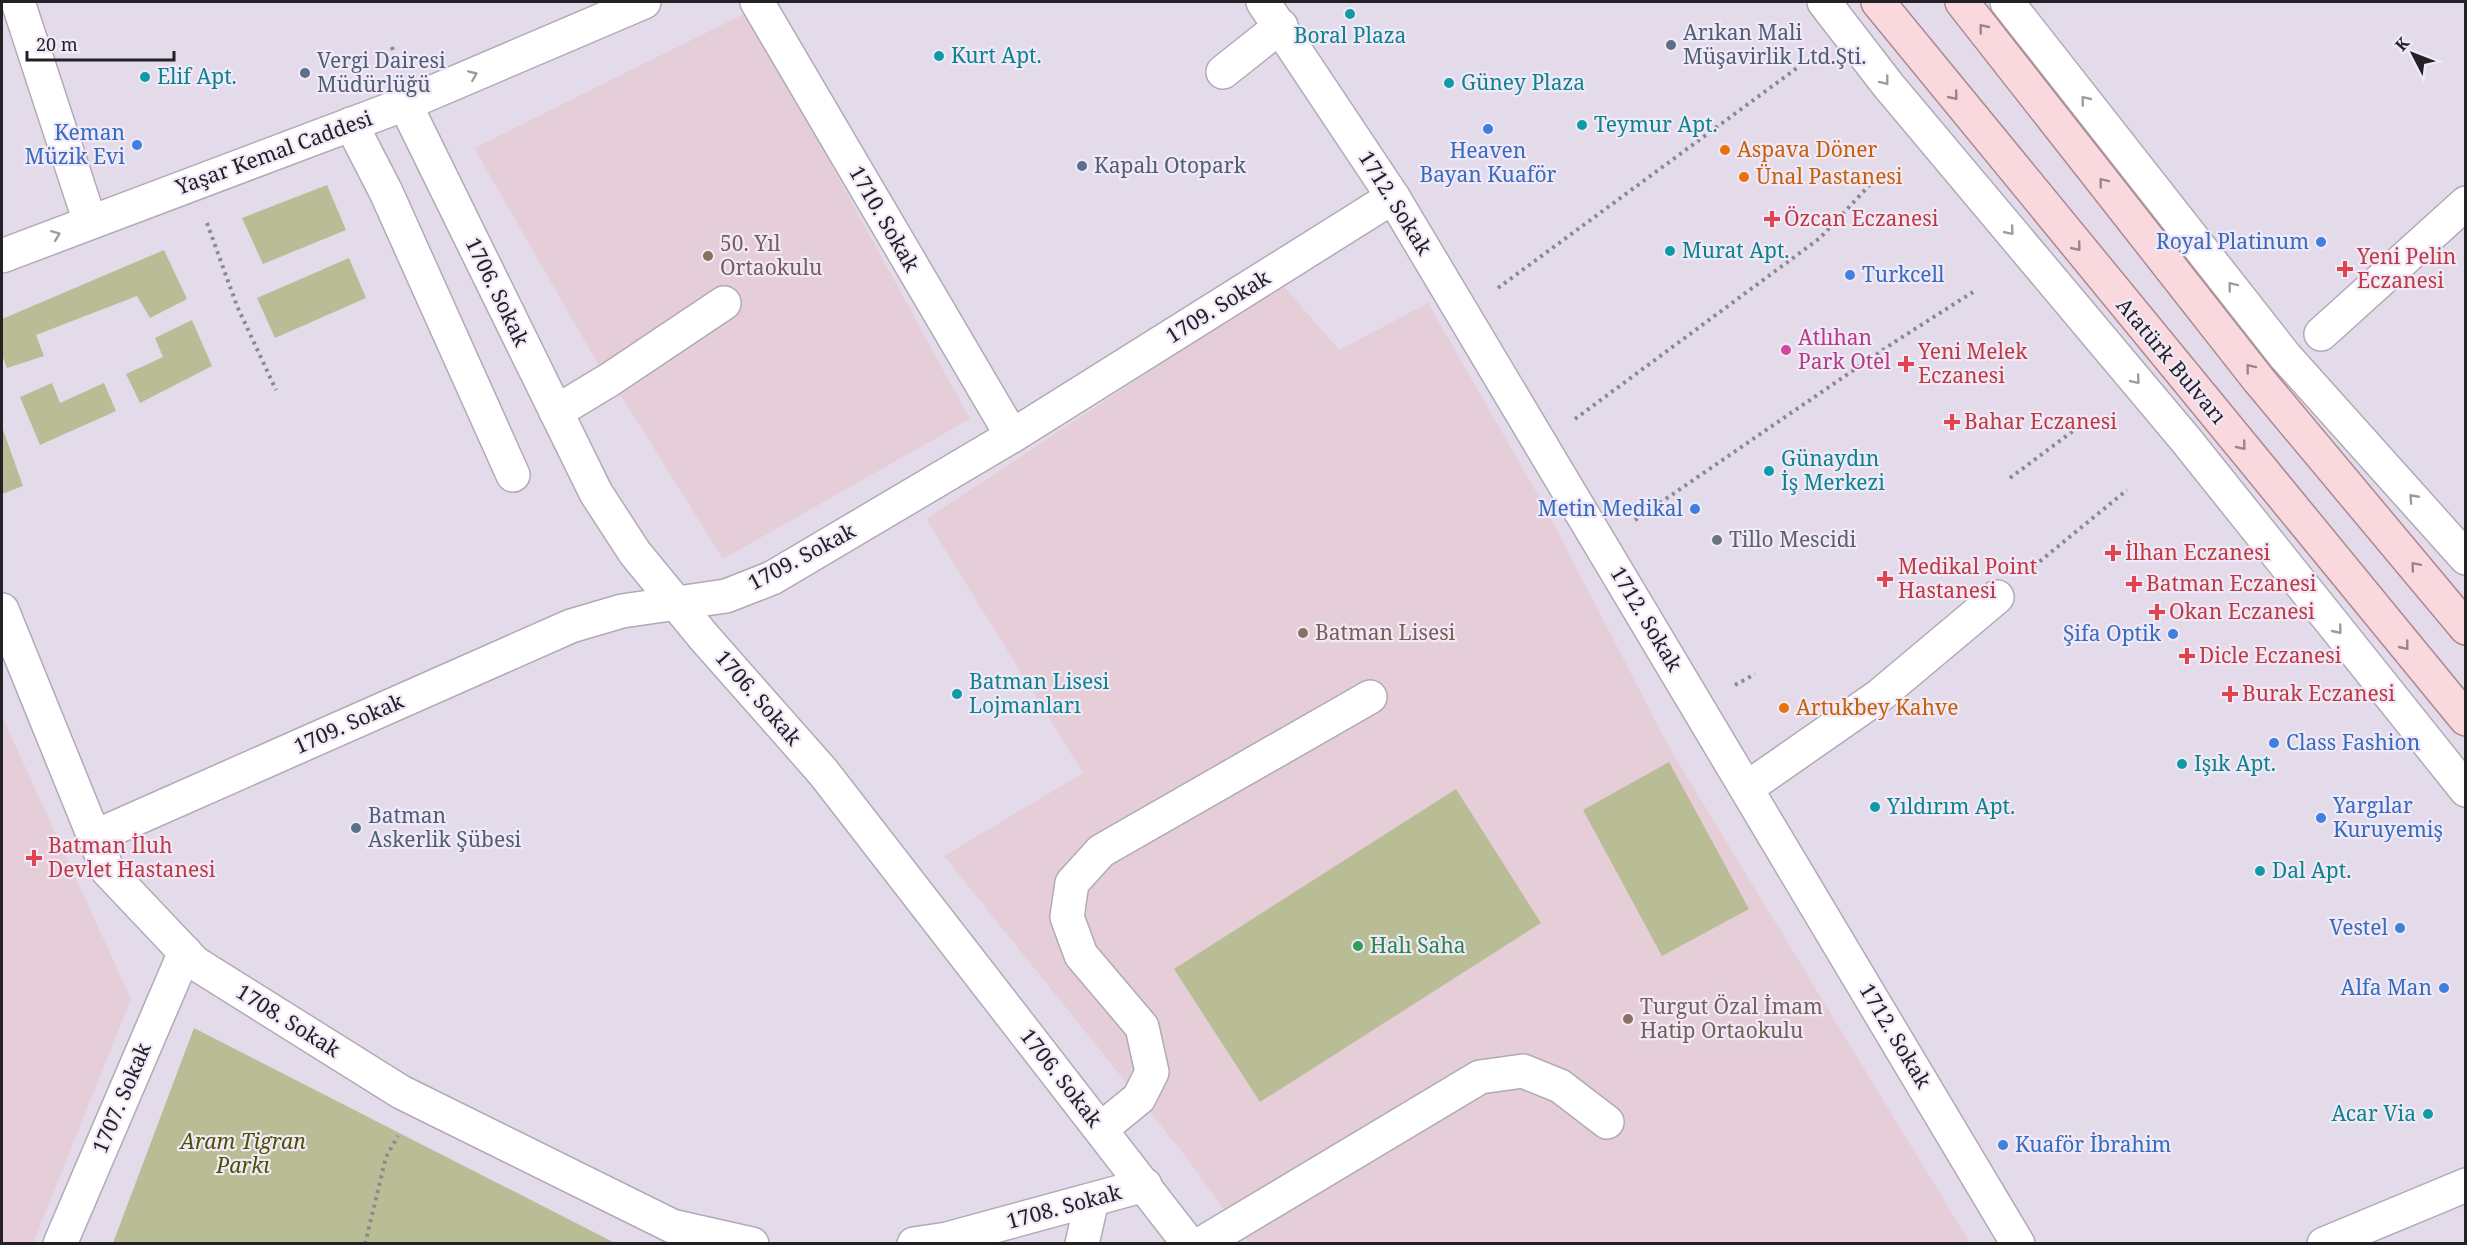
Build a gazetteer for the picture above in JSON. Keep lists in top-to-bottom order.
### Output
{
  "streets": {
    "main road": ["Atatürk Bulvarı"],
    "street": [
      "Yaşar Kemal Caddesi",
      "1712. Sokak",
      "1710. Sokak",
      "1706. Sokak",
      "1709. Sokak",
      "1708. Sokak",
      "1707. Sokak"
    ]
  },
  "crossings": [
    ["Yaşar Kemal Caddesi", "1706. Sokak"],
    ["1712. Sokak", "1709. Sokak"],
    ["1710. Sokak", "1709. Sokak"],
    ["1706. Sokak", "1709. Sokak"],
    ["1706. Sokak", "1708. Sokak"],
    ["1709. Sokak", "1708. Sokak"],
    ["1708. Sokak", "1707. Sokak"]
  ],
  "one_way": ["Yaşar Kemal Caddesi"],
  "parks": ["Aram Tigran Parkı"],
  "places": {
    "other": [
      "Boral Plaza",
      "Arıkan Mali Müşavirlik Ltd.Şti.",
      "Kurt Apt.",
      "Vergi Dairesi Müdürlüğü",
      "Elif Apt.",
      "Güney Plaza",
      "Teymur Apt.",
      "Heaven Bayan Kuaför",
      "Keman Müzik Evi",
      "Aspava Döner",
      "Kapalı Otopark",
      "Ünal Pastanesi",
      "Royal Platinum",
      "Murat Apt.",
      "50. Yıl Ortaokulu",
      "Turkcell",
      "Atlıhan Park Otel",
      "Günaydın İş Merkezi",
      "Metin Medikal",
      "Tillo Mescidi",
      "Batman Lisesi",
      "Şifa Optik",
      "Batman Lisesi Lojmanları",
      "Artukbey Kahve",
      "Class Fashion",
      "Işık Apt.",
      "Yıldırım Apt.",
      "Yargılar Kuruyemiş",
      "Batman Askerlik Şübesi",
      "Dal Apt.",
      "Vestel",
      "Halı Saha",
      "Alfa Man",
      "Turgut Özal İmam Hatip Ortaokulu",
      "Acar Via",
      "Kuaför İbrahim"
    ],
    "health": [
      "Özcan Eczanesi",
      "Yeni Pelin Eczanesi",
      "Yeni Melek Eczanesi",
      "Bahar Eczanesi",
      "İlhan Eczanesi",
      "Medikal Point Hastanesi",
      "Batman Eczanesi",
      "Okan Eczanesi",
      "Dicle Eczanesi",
      "Burak Eczanesi",
      "Batman İluh Devlet Hastanesi"
    ]
  },
  "scale_bar": "20 m",
  "north": "top left"
}
